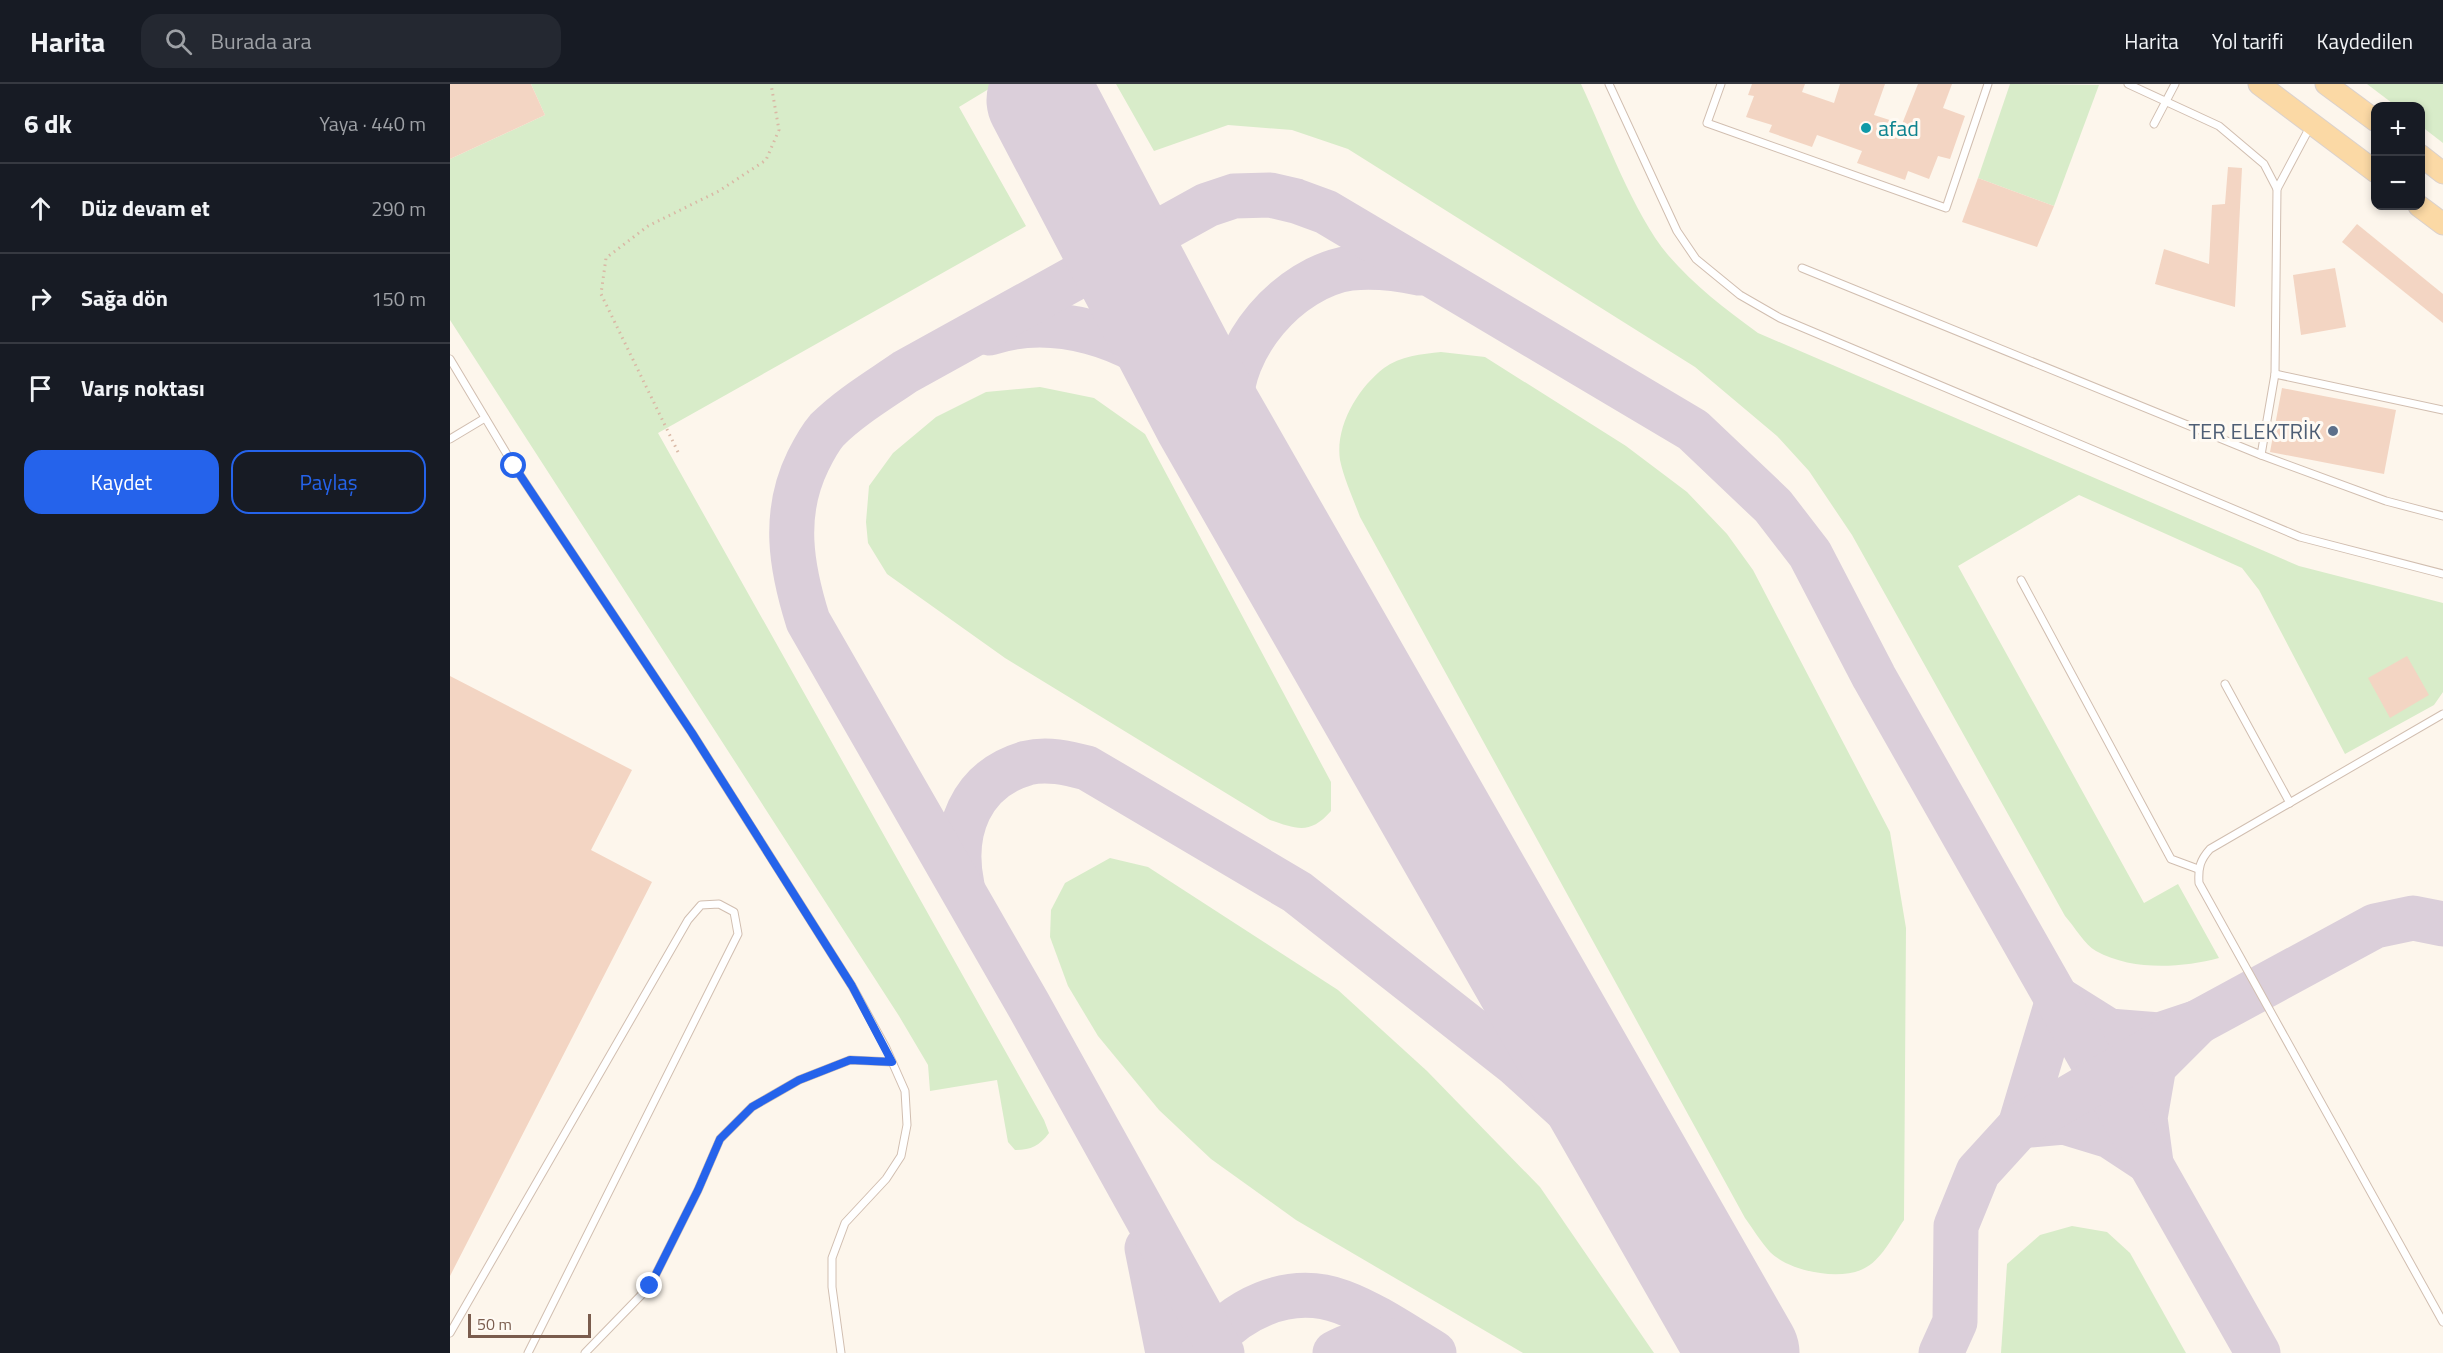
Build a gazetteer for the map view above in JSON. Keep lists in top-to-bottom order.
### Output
{
  "places": ["afad", "TER ELEKTRİK"],
  "scale_bar": "50 m",
  "page": {
    "header": "Harita",
    "search": "Burada ara",
    "nav": ["Harita", "Yol tarifi", "Kaydedilen"],
    "heading": ["6 dk", "Yaya · 440 m"],
    "map_buttons": ["+", "−"],
    "list": [
      ["Düz devam et", "290 m"],
      ["Sağa dön", "150 m"],
      "Varış noktası"
    ],
    "buttons": ["Kaydet", "Paylaş"],
    "scale": "50 m"
  }
}
